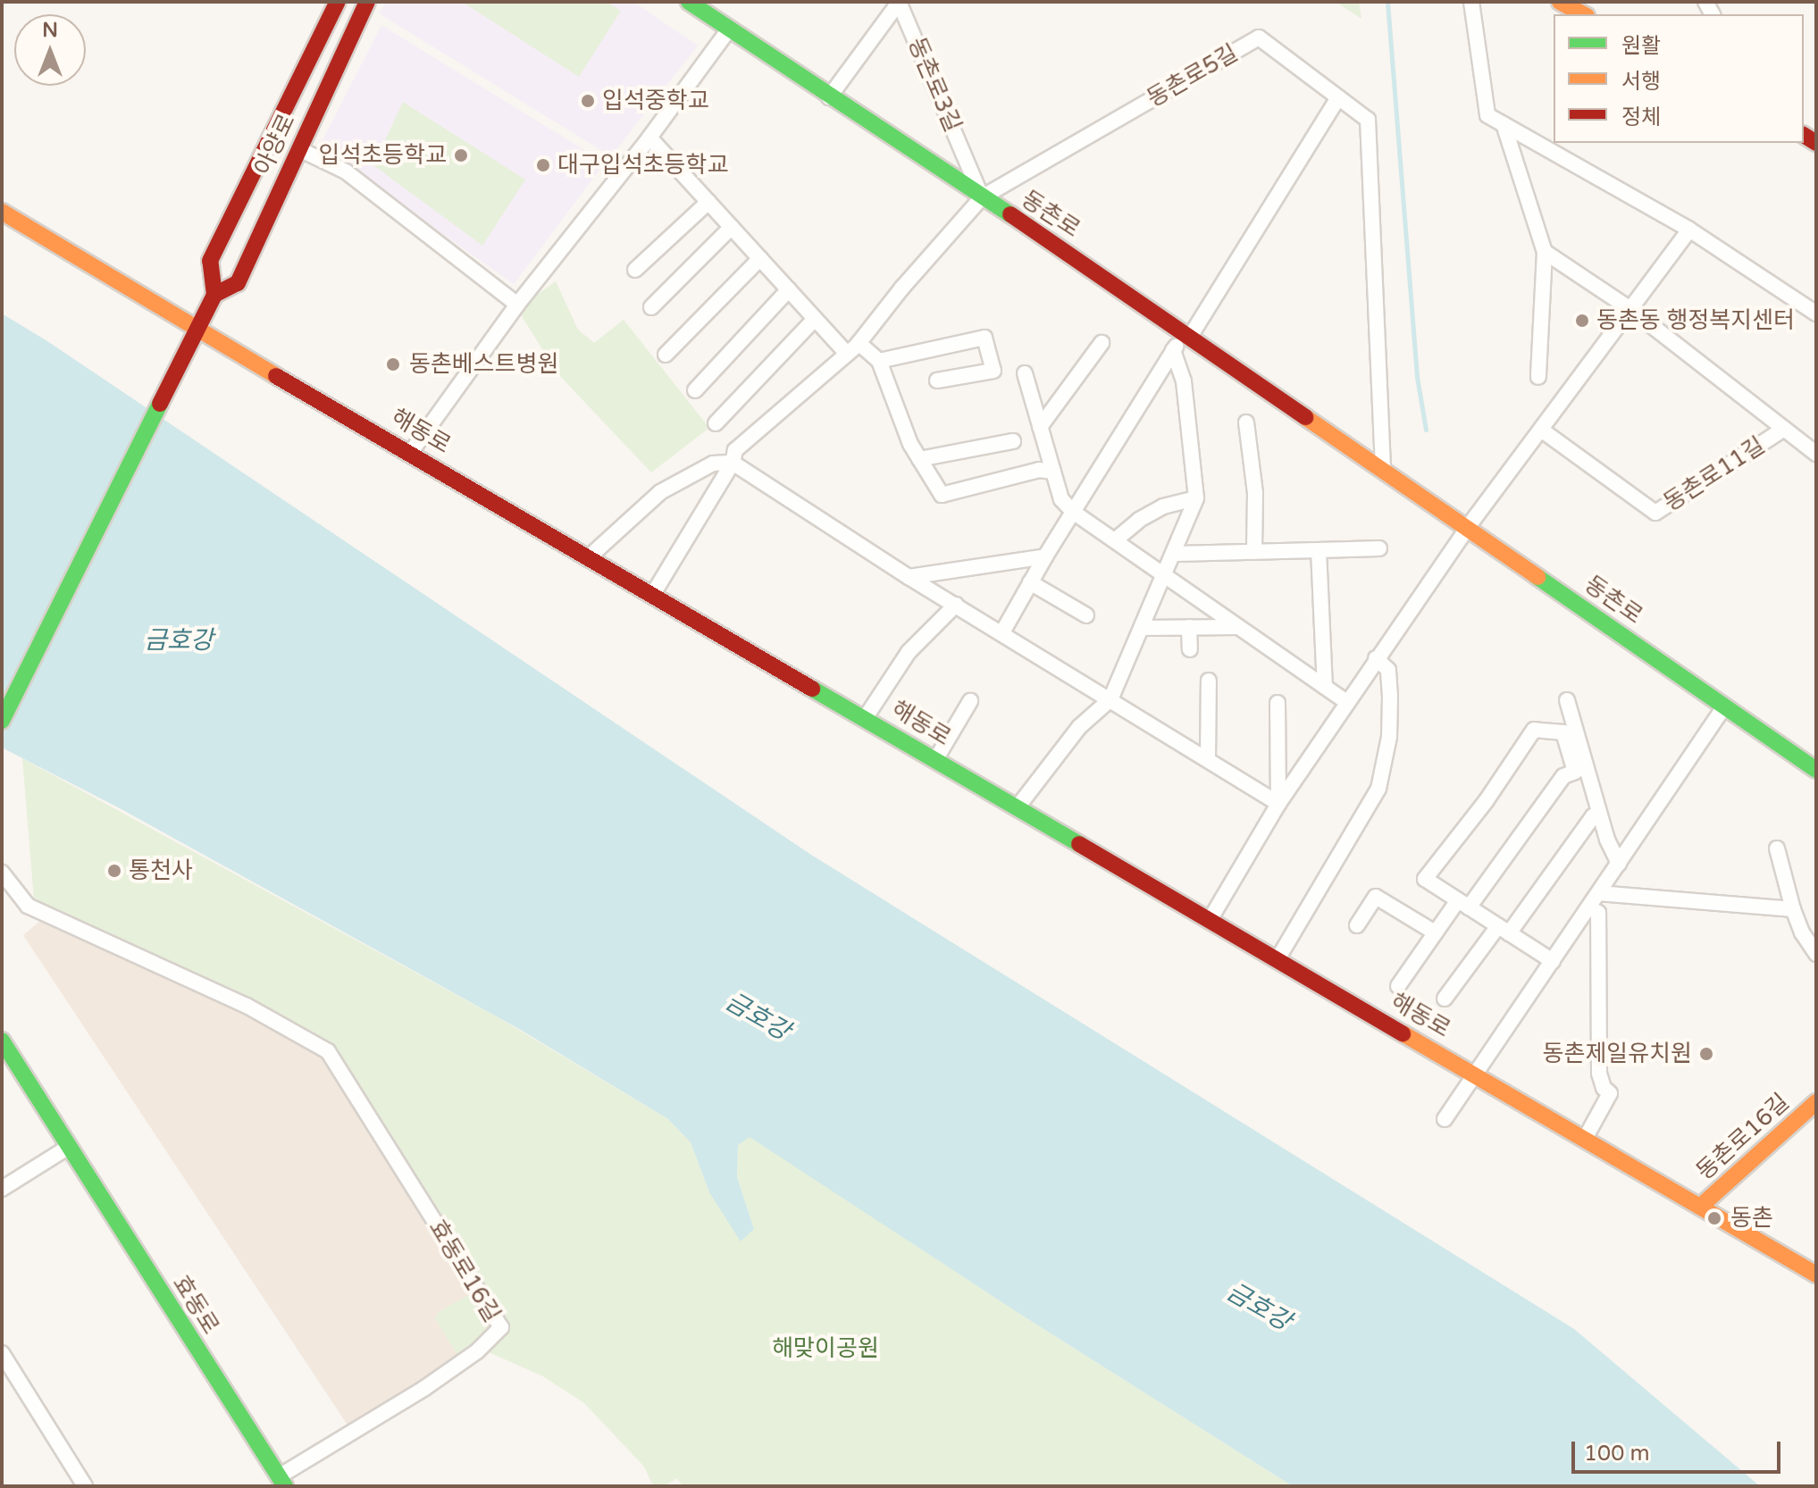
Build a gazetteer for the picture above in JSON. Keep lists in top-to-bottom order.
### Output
{
  "streets": {
    "main road": [
      "아양로",
      "동촌로",
      "해동로",
      "동촌로16길",
      "효동로"
    ],
    "street": [
      "동촌로5길",
      "동촌로3길",
      "동촌로11길",
      "효동로16길"
    ]
  },
  "crossings": [
    ["동촌로5길", "동촌로3길"],
    ["동촌로5길", "동촌로"],
    ["동촌로3길", "동촌로"],
    ["아양로", "해동로"],
    ["해동로", "동촌로16길"],
    ["효동로16길", "효동로"]
  ],
  "water": ["금호강"],
  "parks": ["해맞이공원"],
  "places": [
    "입석중학교",
    "입석초등학교",
    "대구입석초등학교",
    "동촌동 행정복지센터",
    "동촌베스트병원",
    "통천사",
    "동촌제일유치원",
    "동촌"
  ],
  "legend": ["원활", "서행", "정체"],
  "scale_bar": "100 m",
  "north": "top"
}
